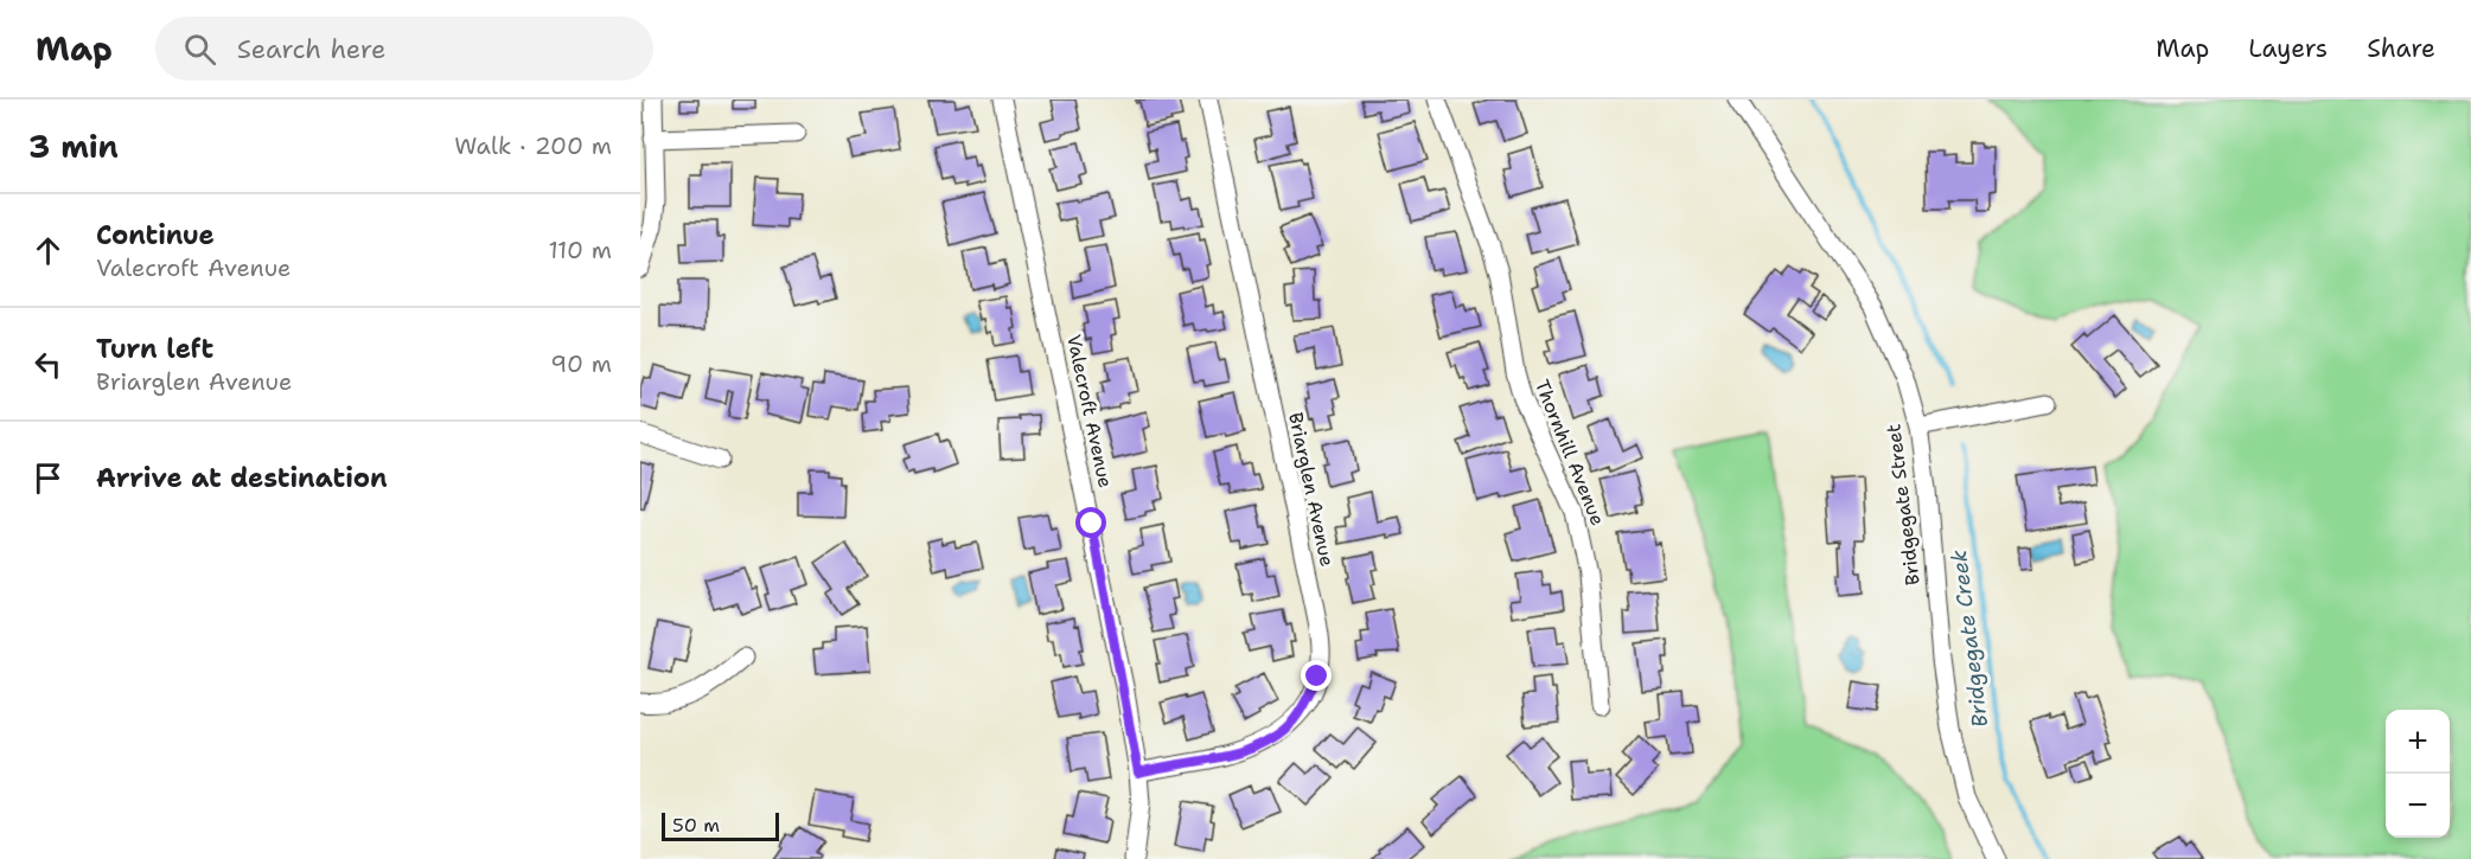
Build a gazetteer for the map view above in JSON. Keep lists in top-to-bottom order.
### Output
{
  "streets": {
    "street": [
      "Valecroft Avenue",
      "Thornhill Avenue",
      "Briarglen Avenue",
      "Bridgegate Street"
    ]
  },
  "crossings": [
    ["Valecroft Avenue", "Briarglen Avenue"]
  ],
  "water": ["Bridgegate Creek"],
  "scale_bar": "50 m",
  "page": {
    "header": "Map",
    "search": "Search here",
    "nav": ["Map", "Layers", "Share"],
    "heading": ["3 min", "Walk · 200 m"],
    "list": [
      ["Continue", "Valecroft Avenue", "110 m"],
      ["Turn left", "Briarglen Avenue", "90 m"],
      "Arrive at destination"
    ],
    "map_buttons": ["+", "−"],
    "scale": "50 m"
  }
}
